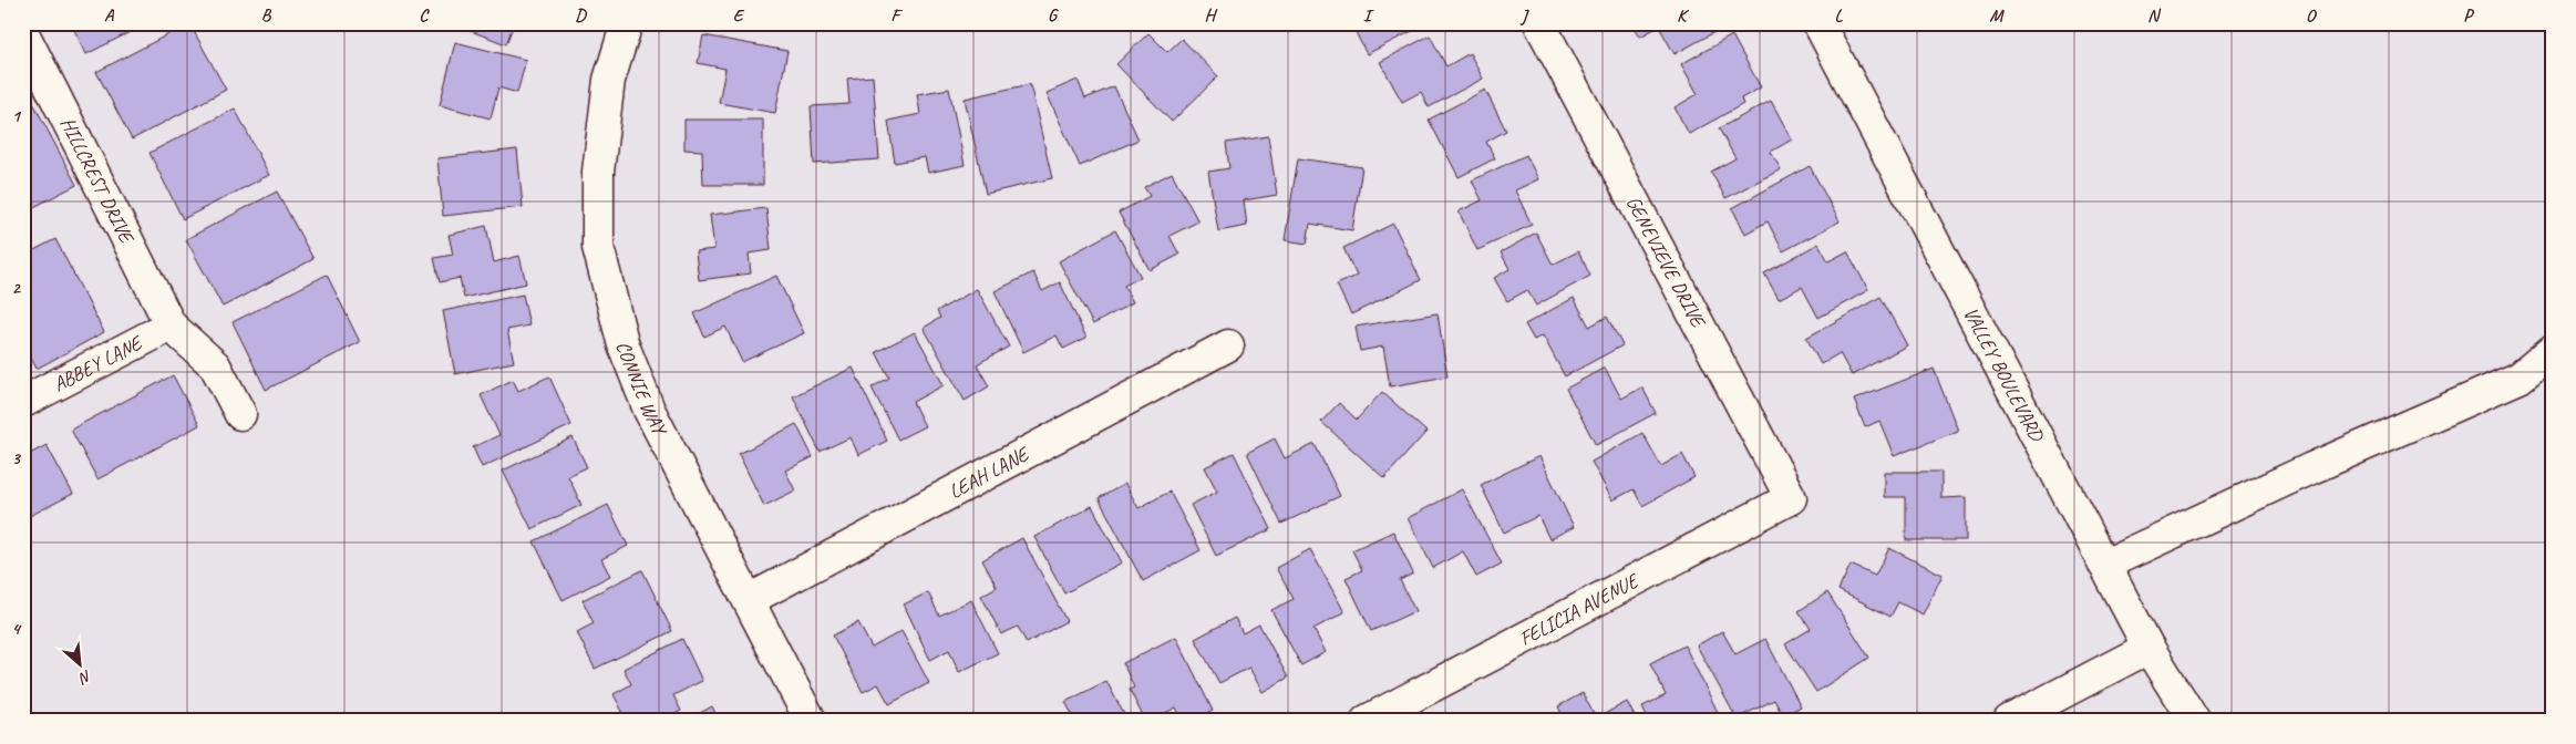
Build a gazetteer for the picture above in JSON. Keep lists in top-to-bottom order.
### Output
{
  "streets": {
    "street": [
      "HILLCREST DRIVE",
      "GENEVIEVE DRIVE",
      "ABBEY LANE",
      "VALLEY BOULEVARD",
      "CONNIE WAY",
      "LEAH LANE",
      "FELICIA AVENUE"
    ]
  },
  "crossings": [
    ["HILLCREST DRIVE", "ABBEY LANE"],
    ["GENEVIEVE DRIVE", "FELICIA AVENUE"],
    ["CONNIE WAY", "LEAH LANE"]
  ],
  "north": "bottom right",
  "grid": {
    "columns": [
      "A",
      "B",
      "C",
      "D",
      "E",
      "F",
      "G",
      "H",
      "I",
      "J",
      "K",
      "L",
      "M",
      "N",
      "O",
      "P"
    ],
    "rows": [
      "1",
      "2",
      "3",
      "4"
    ]
  }
}
